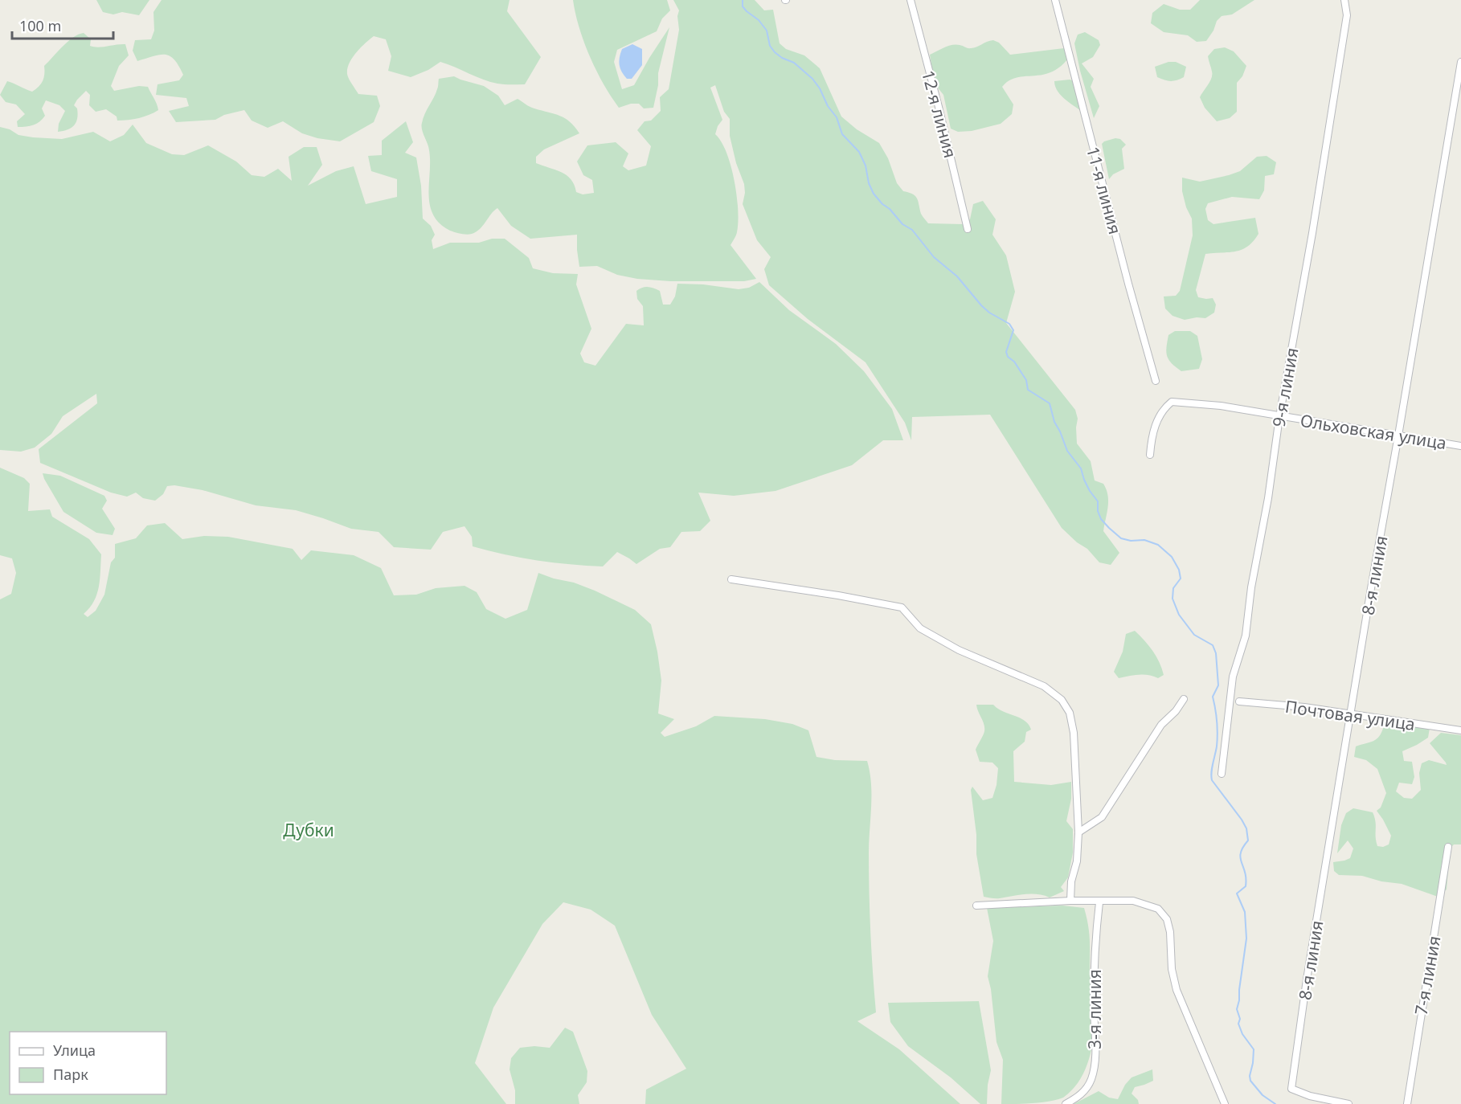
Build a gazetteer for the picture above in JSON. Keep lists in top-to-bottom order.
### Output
{
  "streets": {
    "street": [
      "12-я линия",
      "11-я линия",
      "9-я линия",
      "Ольховская улица",
      "8-я линия",
      "Почтовая улица",
      "7-я линия",
      "3-я линия"
    ]
  },
  "crossings": [
    ["9-я линия", "Ольховская улица"],
    ["Ольховская улица", "8-я линия"],
    ["8-я линия", "Почтовая улица"]
  ],
  "parks": ["Дубки"],
  "legend": ["Улица", "Парк"],
  "scale_bar": "100 m"
}
